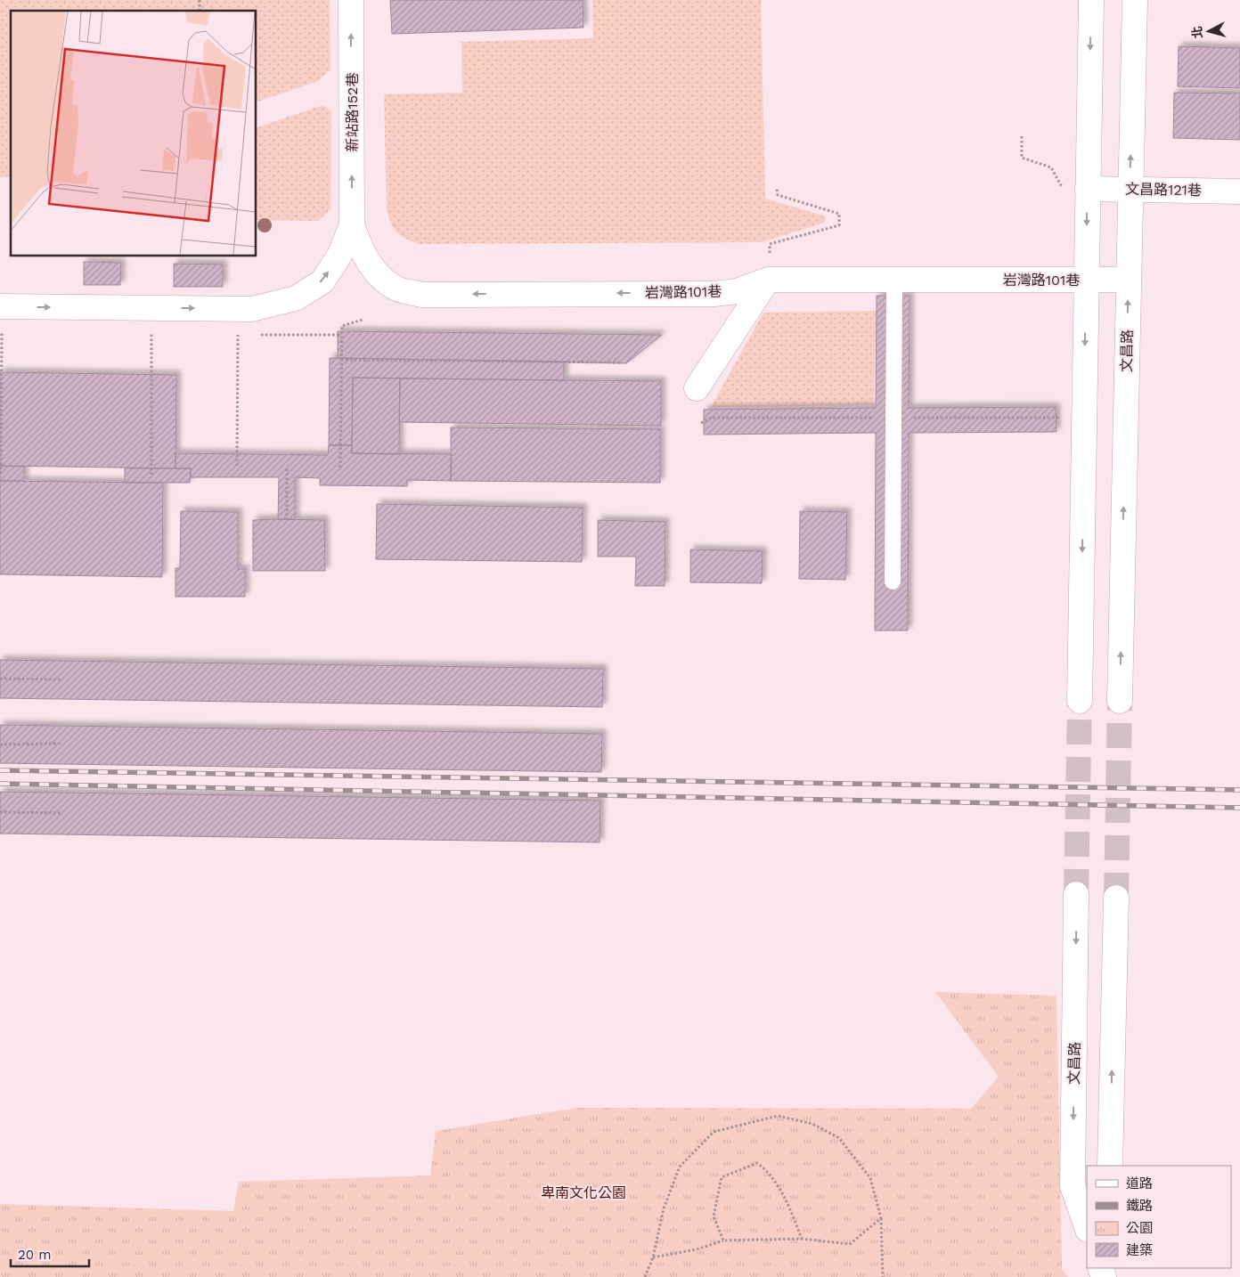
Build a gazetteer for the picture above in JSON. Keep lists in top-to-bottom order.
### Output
{
  "streets": {
    "street": [
      "新站路152巷",
      "文昌路121巷",
      "岩灣路101巷",
      "文昌路"
    ]
  },
  "crossings": [
    ["新站路152巷", "岩灣路101巷"],
    ["文昌路121巷", "文昌路"],
    ["岩灣路101巷", "文昌路"]
  ],
  "one_way": ["新站路152巷", "岩灣路101巷"],
  "parks": ["卑南文化公園"],
  "legend": [
    "道路",
    "鐵路",
    "公園",
    "建築"
  ],
  "scale_bar": "20 m",
  "north": "left"
}
